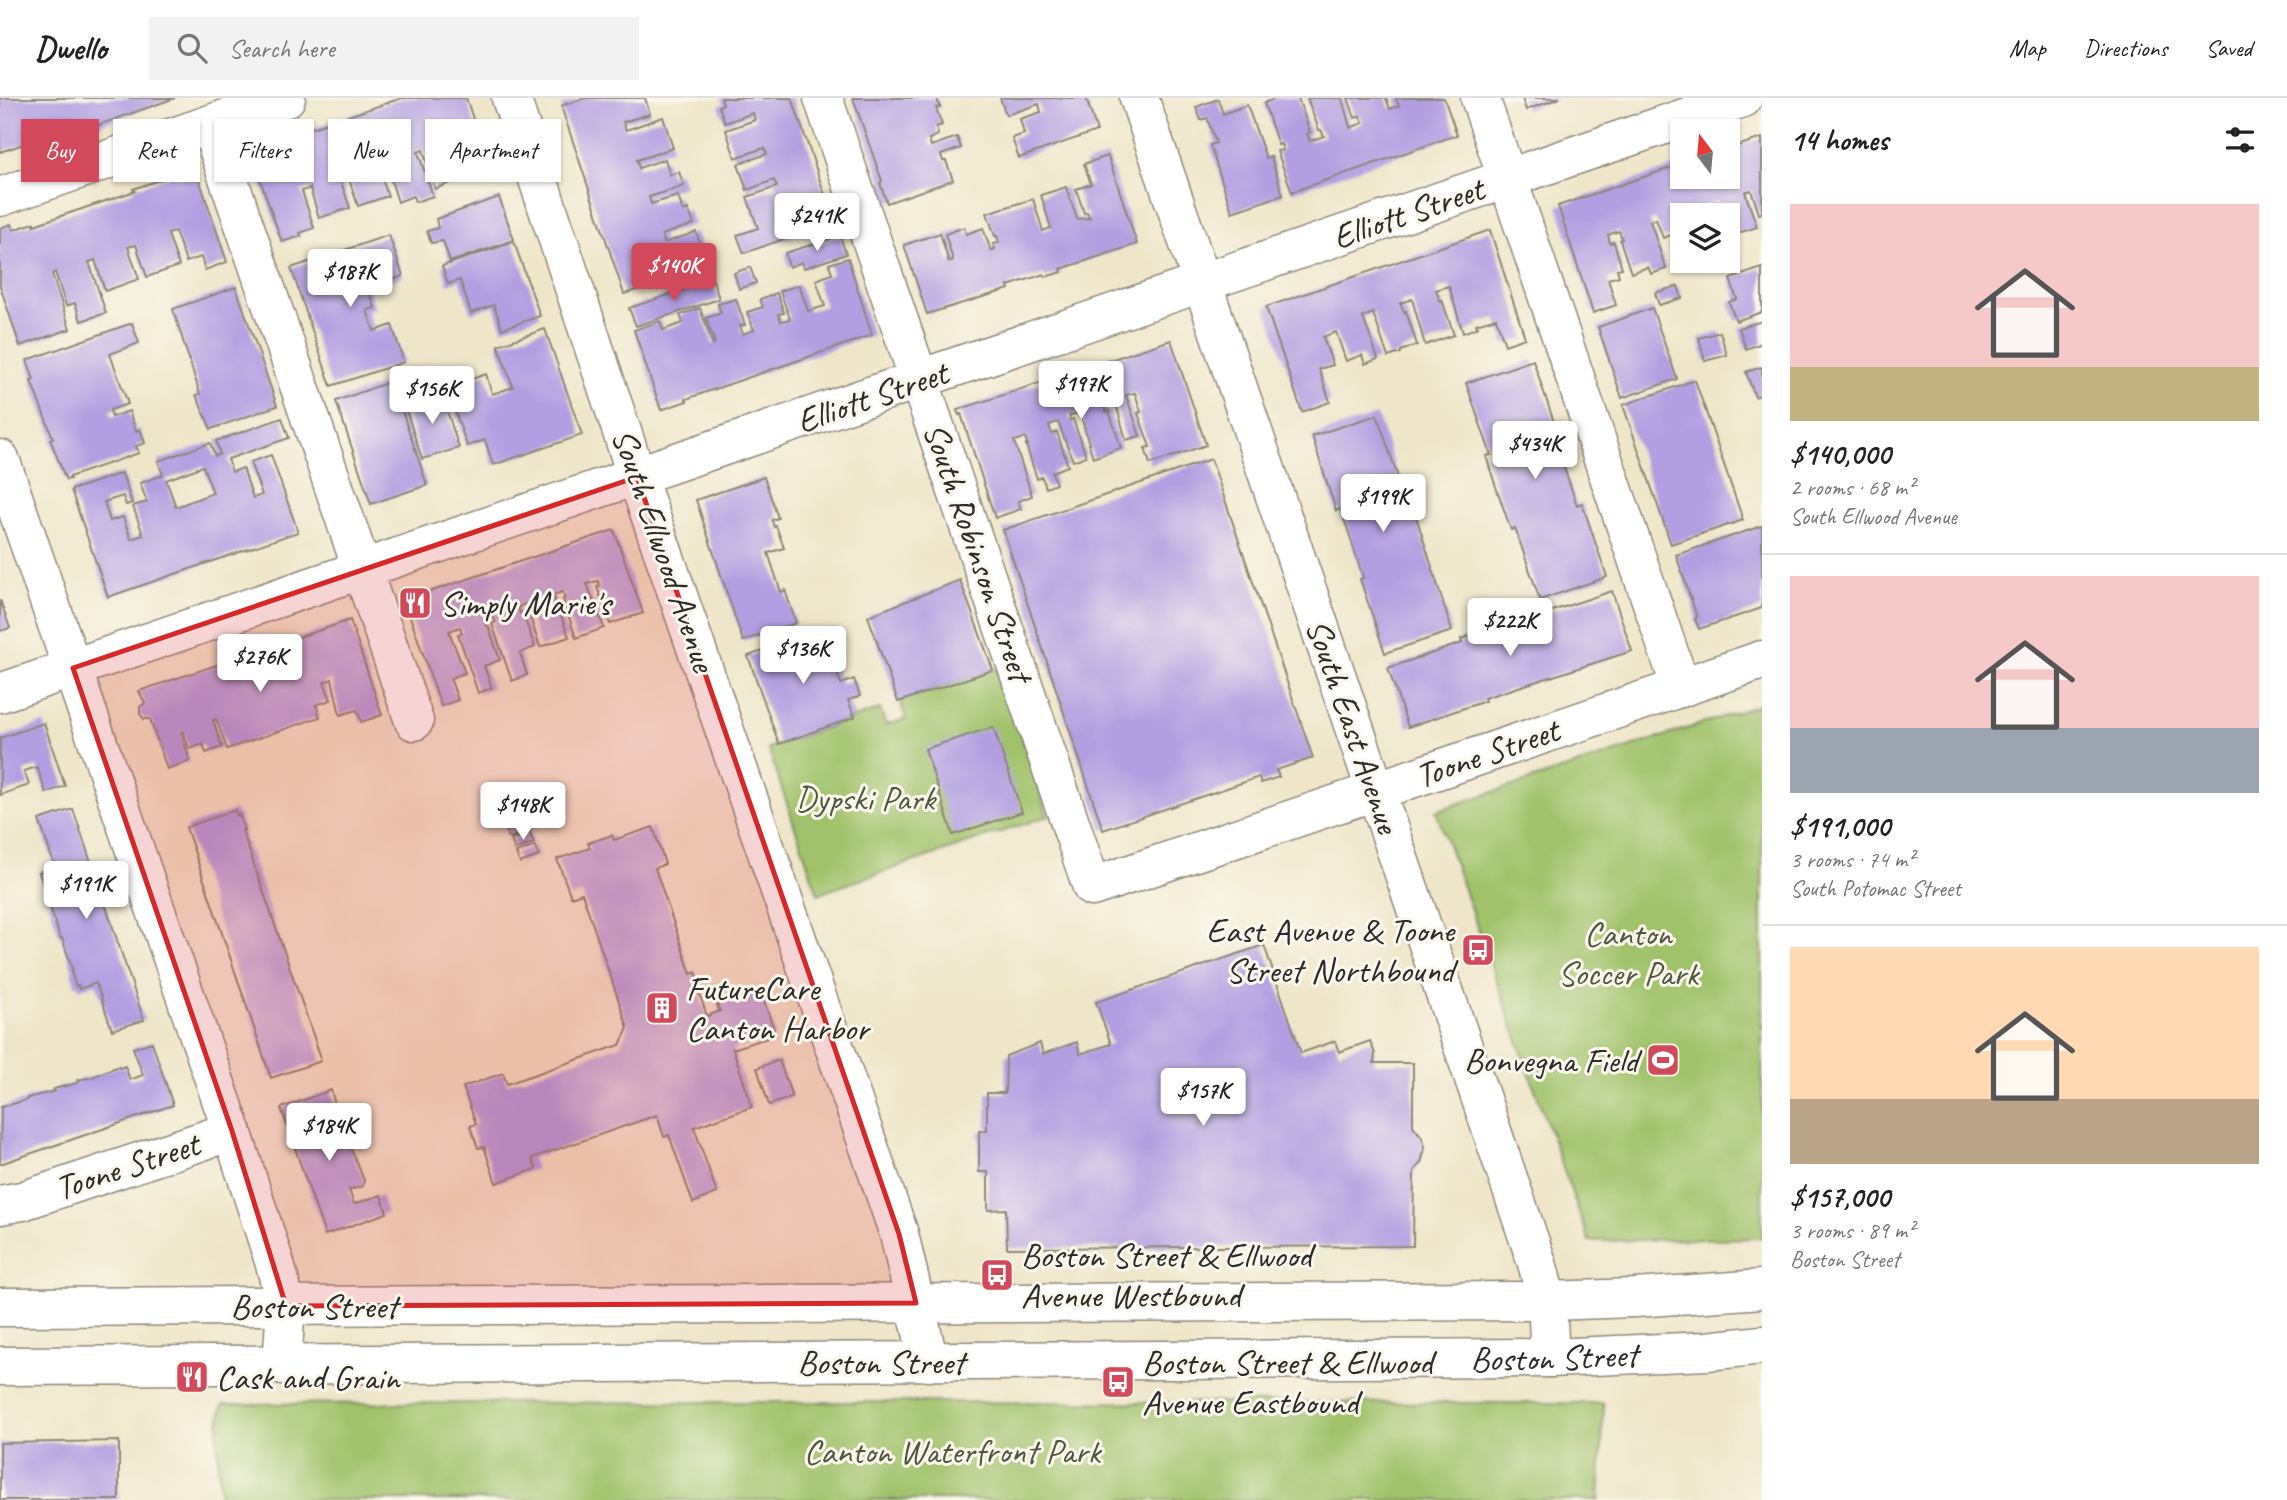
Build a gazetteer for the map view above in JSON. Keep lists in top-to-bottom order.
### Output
{
  "streets": {
    "street": [
      "Elliott Street",
      "South Ellwood Avenue",
      "South Robinson Street",
      "South East Avenue",
      "Toone Street",
      "Boston Street"
    ]
  },
  "crossings": [
    ["Elliott Street", "South Ellwood Avenue"],
    ["Elliott Street", "South Robinson Street"],
    ["Elliott Street", "South East Avenue"],
    ["South Ellwood Avenue", "Boston Street"],
    ["South Robinson Street", "Toone Street"],
    ["South East Avenue", "Toone Street"],
    ["South East Avenue", "Boston Street"]
  ],
  "parks": ["Dypski Park", "Canton Soccer Park", "Canton Waterfront Park"],
  "places": {
    "restaurant": ["Simply Marie's", "Cask and Grain"],
    "bus stop": ["East Avenue & Toone Street Northbound", "Boston Street & Ellwood Avenue Westbound", "Boston Street & Ellwood Avenue Eastbound"],
    "building": ["FutureCare Canton Harbor"],
    "sports": ["Bonvegna Field"]
  },
  "north": "top",
  "page": {
    "header": "Dwello",
    "search": "Search here",
    "nav": ["Map", "Directions", "Saved"],
    "heading": "14 homes",
    "chip": [
      "Buy",
      "Rent",
      "Filters",
      "New",
      "Apartment"
    ],
    "list": [
      {
        "name": "$140,000",
        "note": "2 rooms · 68 m² · South Ellwood Avenue"
      },
      {
        "name": "$191,000",
        "note": "3 rooms · 74 m² · South Potomac Street"
      },
      {
        "name": "$157,000",
        "note": "3 rooms · 89 m² · Boston Street"
      }
    ],
    "price": [
      "$241K",
      "$140K",
      "$187K",
      "$197K",
      "$156K",
      "$434K",
      "$199K",
      "$222K",
      "$136K",
      "$276K",
      "$148K",
      "$191K",
      "$157K",
      "$184K"
    ]
  }
}
